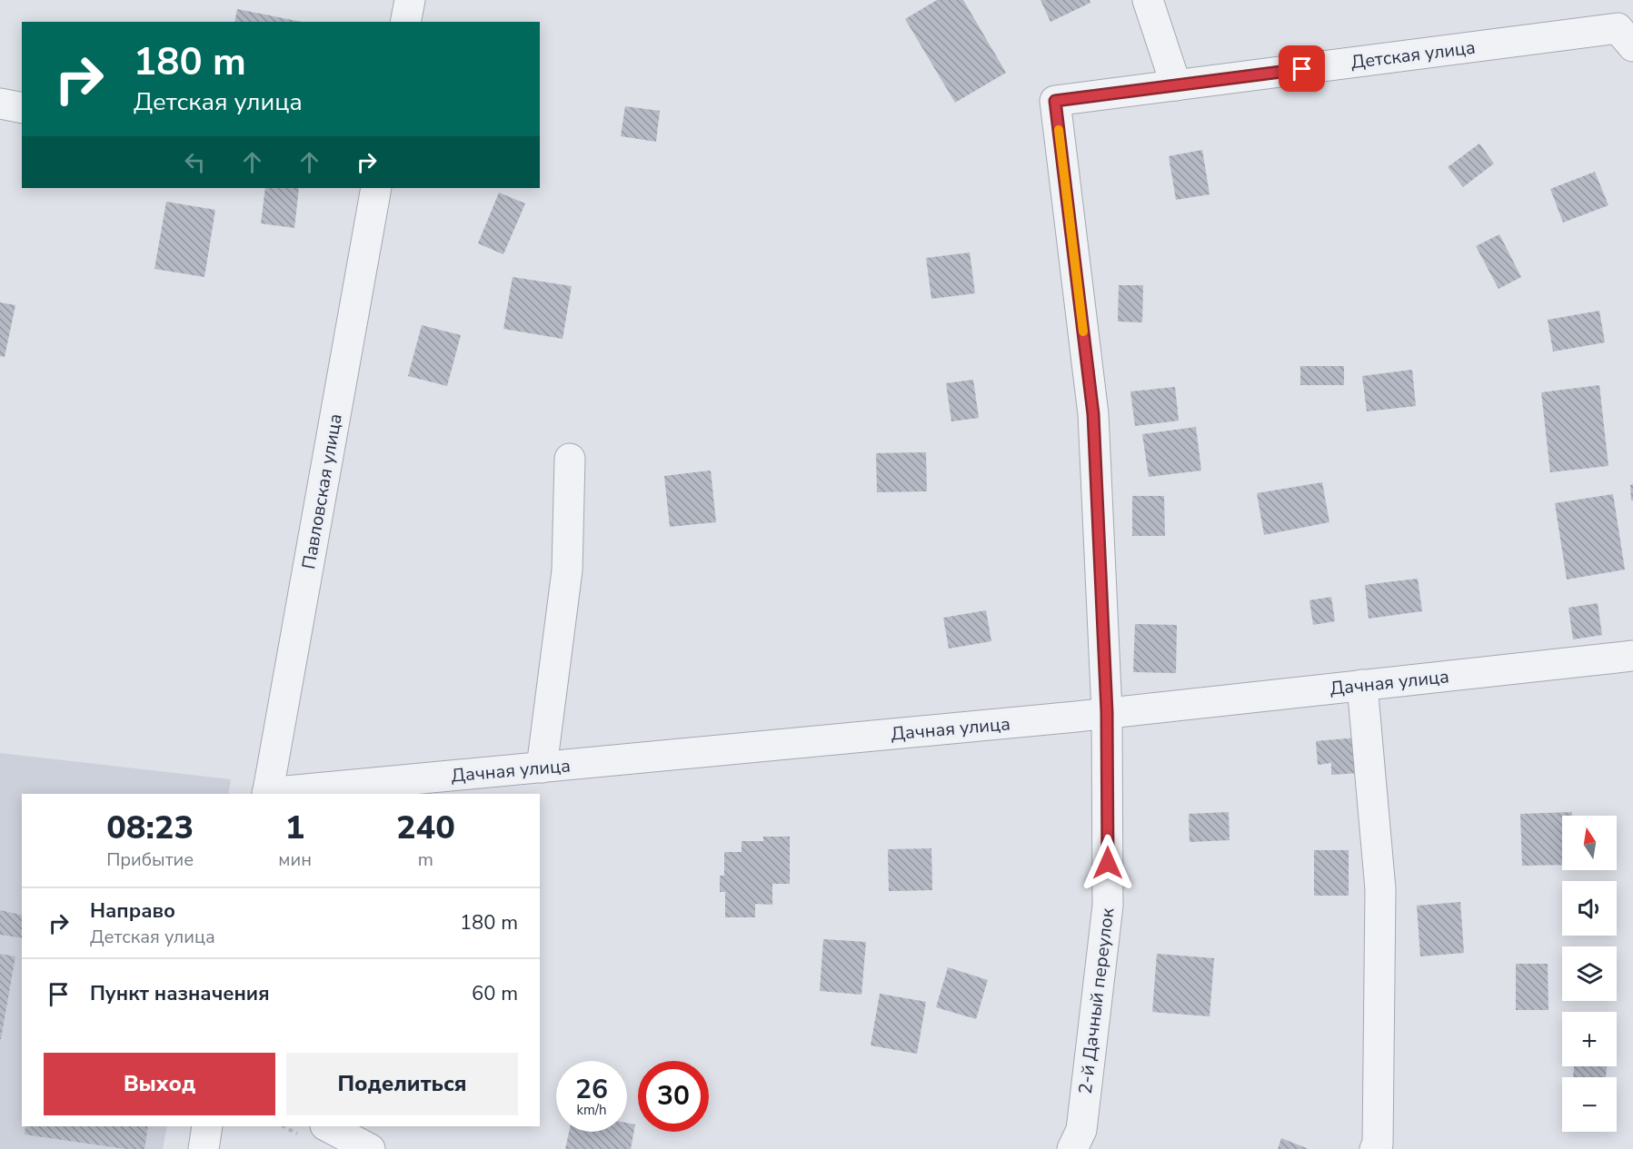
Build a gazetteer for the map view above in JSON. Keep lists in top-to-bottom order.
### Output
{
  "streets": {
    "street": [
      "Детская улица",
      "Павловская улица",
      "Дачная улица",
      "2-й Дачный переулок"
    ]
  },
  "crossings": [
    ["Детская улица", "2-й Дачный переулок"],
    ["Дачная улица", "2-й Дачный переулок"]
  ],
  "north": "top",
  "page": {
    "turn": ["180 m", "Детская улица"],
    "eta": [
      "08:23",
      "Прибытие",
      "1",
      "мин",
      "240",
      "m"
    ],
    "map_buttons": ["+", "−"],
    "list": [
      {
        "name": "Направо",
        "note": "Детская улица",
        "value": "180 m"
      },
      {
        "name": "Пункт назначения",
        "value": "60 m"
      }
    ],
    "buttons": ["Выход", "Поделиться"],
    "speed": "26 km/h",
    "limit": "30"
  }
}
